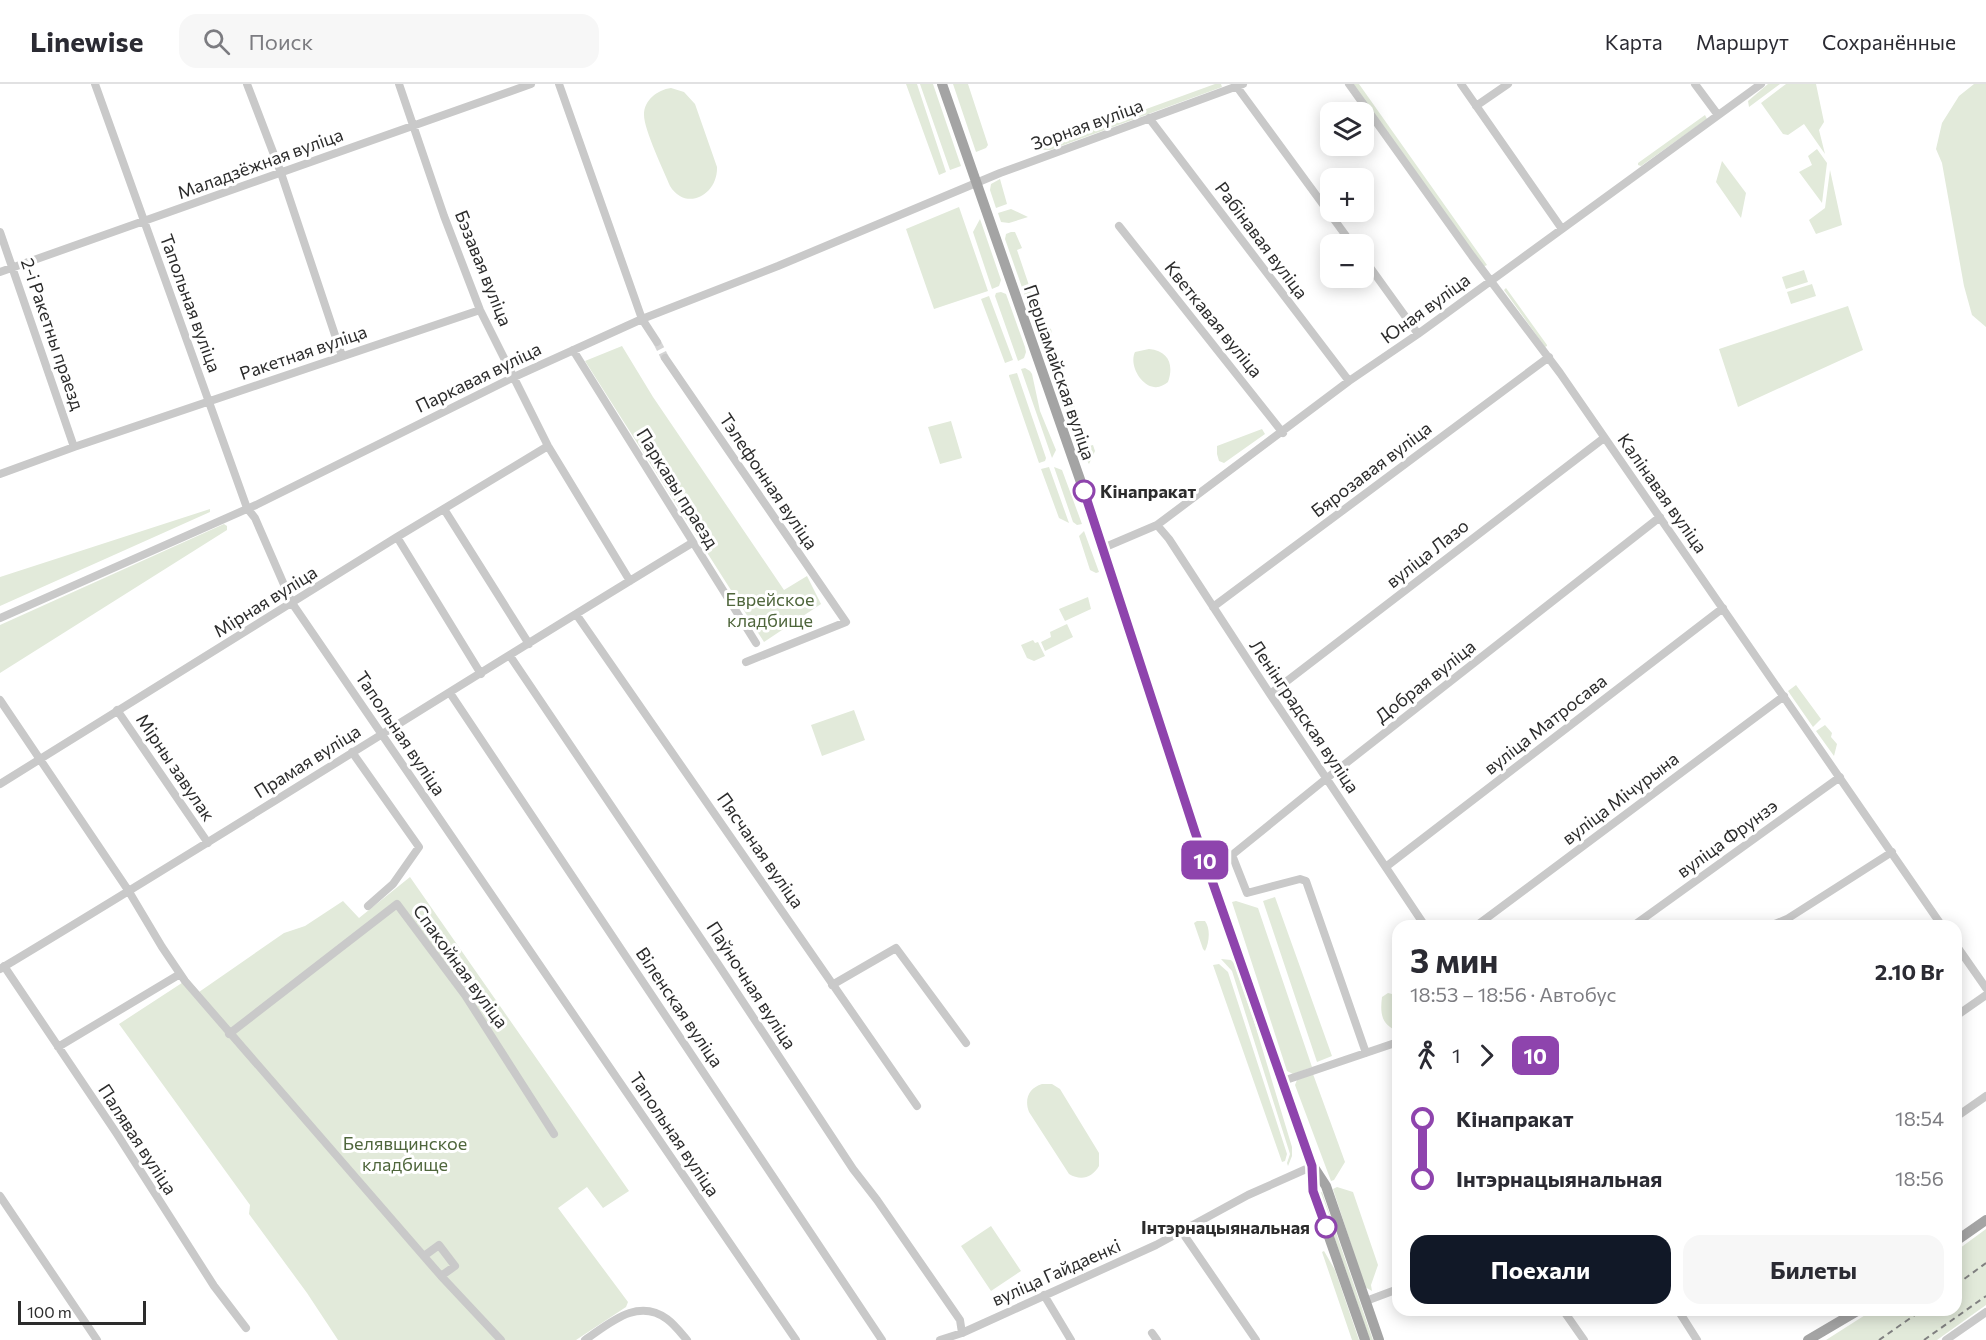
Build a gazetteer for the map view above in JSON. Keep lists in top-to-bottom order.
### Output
{
  "streets": {
    "main road": ["Першамайская вуліца"],
    "street": [
      "Зорная вуліца",
      "Маладзёжная вуліца",
      "Рабінавая вуліца",
      "Бэзавая вуліца",
      "Тапольная вуліца",
      "Юная вуліца",
      "Кветкавая вуліца",
      "2-і Ракетны праезд",
      "Ракетная вуліца",
      "Паркавая вуліца",
      "Бярозавая вуліца",
      "Тэлефонная вуліца",
      "Паркавы праезд",
      "Калінавая вуліца",
      "вуліца Лазо",
      "Мірная вуліца",
      "Добрая вуліца",
      "Ленінградская вуліца",
      "вуліца Матросава",
      "Прамая вуліца",
      "Мірны завулак",
      "вуліца Мічурына",
      "вуліца Фрунзэ",
      "Пясчаная вуліца",
      "Спакойная вуліца",
      "Паўночная вуліца",
      "Віленская вуліца",
      "Палявая вуліца",
      "вуліца Гайдаенкі"
    ]
  },
  "crossings": [
    ["Зорная вуліца", "Рабінавая вуліца"],
    ["Зорная вуліца", "Першамайская вуліца"],
    ["Зорная вуліца", "Паркавая вуліца"],
    ["Маладзёжная вуліца", "Бэзавая вуліца"],
    ["Маладзёжная вуліца", "Тапольная вуліца"],
    ["Маладзёжная вуліца", "2-і Ракетны праезд"],
    ["Рабінавая вуліца", "Юная вуліца"],
    ["Бэзавая вуліца", "Ракетная вуліца"],
    ["Бэзавая вуліца", "Паркавая вуліца"],
    ["Бэзавая вуліца", "Мірная вуліца"],
    ["Бэзавая вуліца", "Прамая вуліца"],
    ["Тапольная вуліца", "Ракетная вуліца"],
    ["Тапольная вуліца", "Паркавая вуліца"],
    ["Тапольная вуліца", "Мірная вуліца"],
    ["Тапольная вуліца", "Прамая вуліца"],
    ["Юная вуліца", "Кветкавая вуліца"],
    ["Юная вуліца", "Першамайская вуліца"],
    ["Юная вуліца", "Калінавая вуліца"],
    ["Юная вуліца", "Ленінградская вуліца"],
    ["2-і Ракетны праезд", "Ракетная вуліца"],
    ["Першамайская вуліца", "Паркавая вуліца"],
    ["Першамайская вуліца", "Добрая вуліца"],
    ["Першамайская вуліца", "вуліца Гайдаенкі"],
    ["Паркавая вуліца", "Паркавы праезд"],
    ["Бярозавая вуліца", "Калінавая вуліца"],
    ["Бярозавая вуліца", "Ленінградская вуліца"],
    ["Паркавы праезд", "Прамая вуліца"],
    ["Калінавая вуліца", "вуліца Лазо"],
    ["Калінавая вуліца", "Добрая вуліца"],
    ["Калінавая вуліца", "вуліца Матросава"],
    ["Калінавая вуліца", "вуліца Мічурына"],
    ["Калінавая вуліца", "вуліца Фрунзэ"],
    ["вуліца Лазо", "Ленінградская вуліца"],
    ["Мірная вуліца", "Мірны завулак"],
    ["Добрая вуліца", "Ленінградская вуліца"],
    ["Ленінградская вуліца", "вуліца Матросава"],
    ["Прамая вуліца", "Мірны завулак"],
    ["Прамая вуліца", "Пясчаная вуліца"],
    ["Прамая вуліца", "Паўночная вуліца"],
    ["Прамая вуліца", "Віленская вуліца"],
    ["Прамая вуліца", "Палявая вуліца"],
    ["Паўночная вуліца", "вуліца Гайдаенкі"]
  ],
  "parks": ["Еврейское кладбище", "Белявщинское кладбище"],
  "places": ["Кінапракат", "Інтэрнацыянальная"],
  "lines": ["bus line 10"],
  "scale_bar": "100 m",
  "page": {
    "header": "Linewise",
    "search": "Поиск",
    "nav": ["Карта", "Маршрут", "Сохранённые"],
    "on_map": "10",
    "map_buttons": ["+", "−"],
    "heading": ["3 мин", "18:53 – 18:56 · Автобус", "2.10 Br"],
    "legs": ["1", "10"],
    "list": [
      {
        "name": "Кінапракат",
        "value": "18:54"
      },
      {
        "name": "Інтэрнацыянальная",
        "value": "18:56"
      }
    ],
    "buttons": ["Поехали", "Билеты"],
    "scale": "100 m"
  }
}
